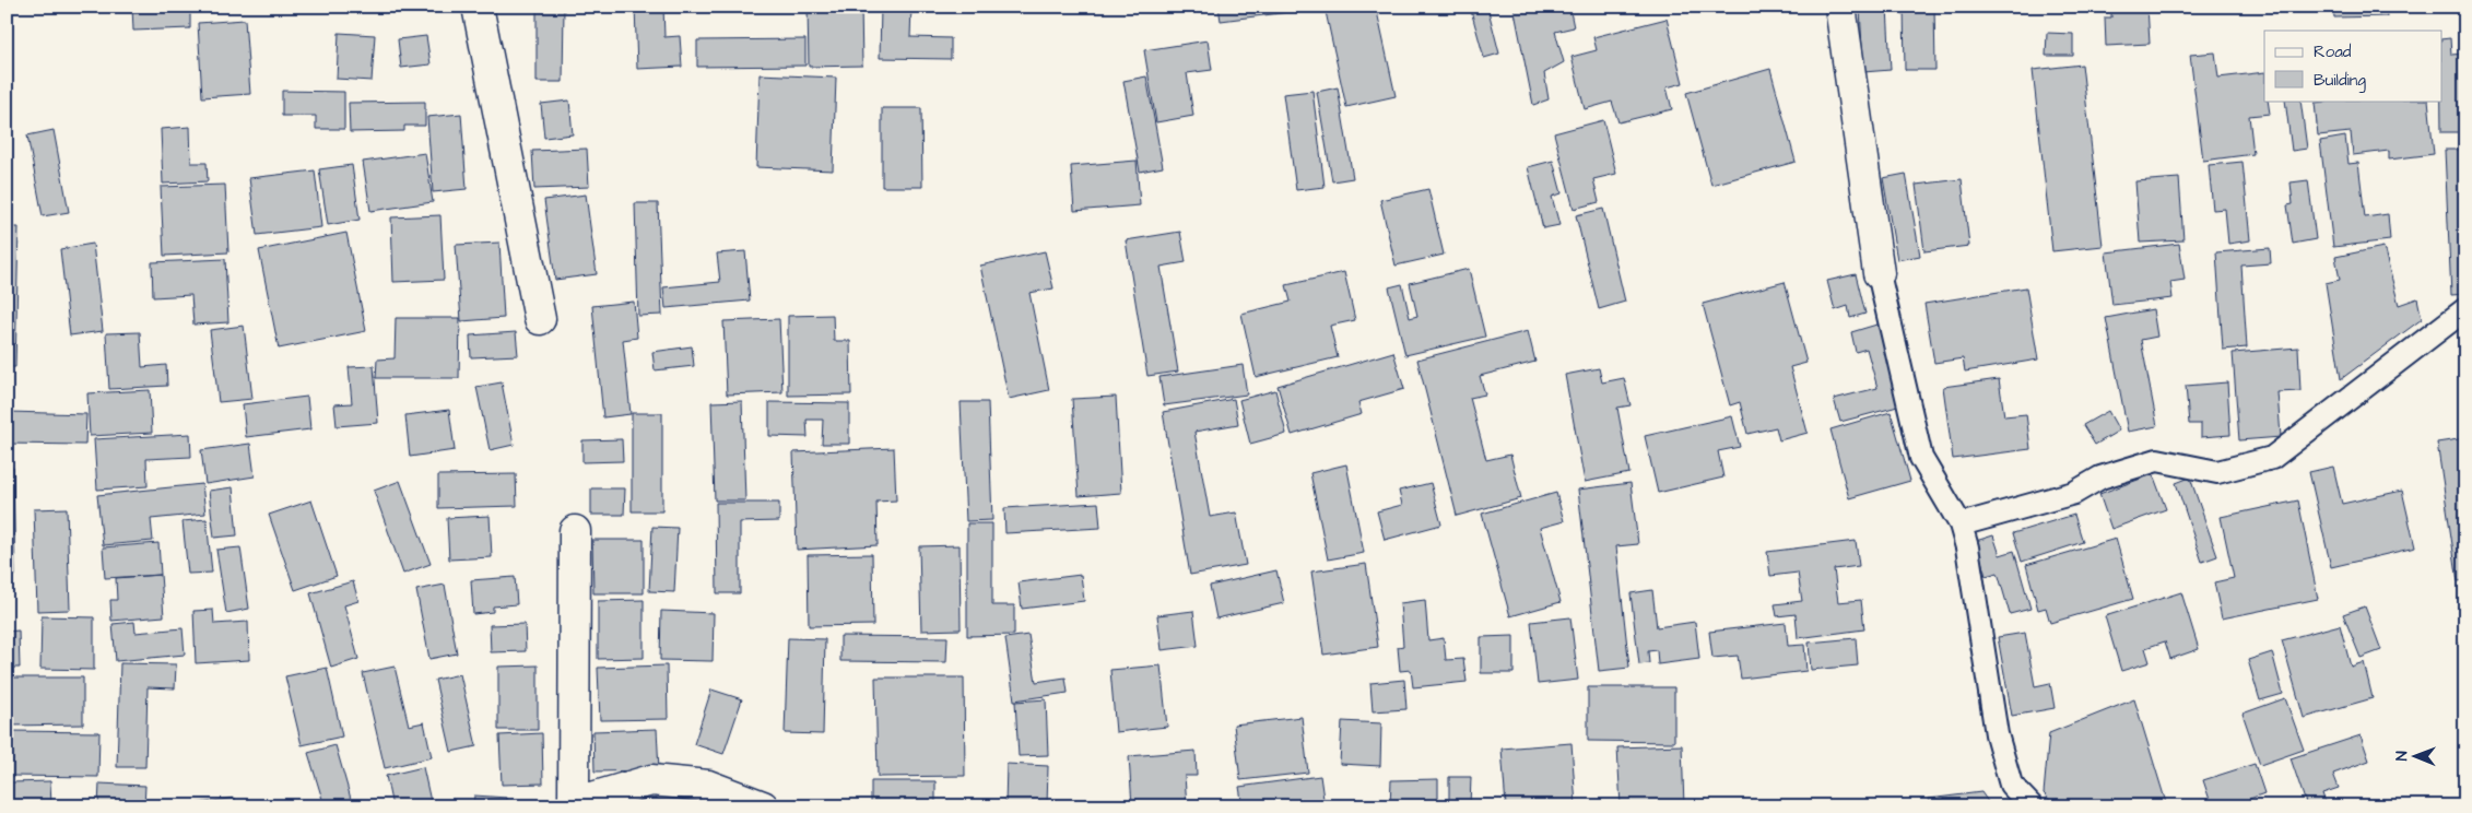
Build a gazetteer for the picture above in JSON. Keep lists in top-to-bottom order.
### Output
{
  "legend": ["Road", "Building"],
  "north": "left"
}
